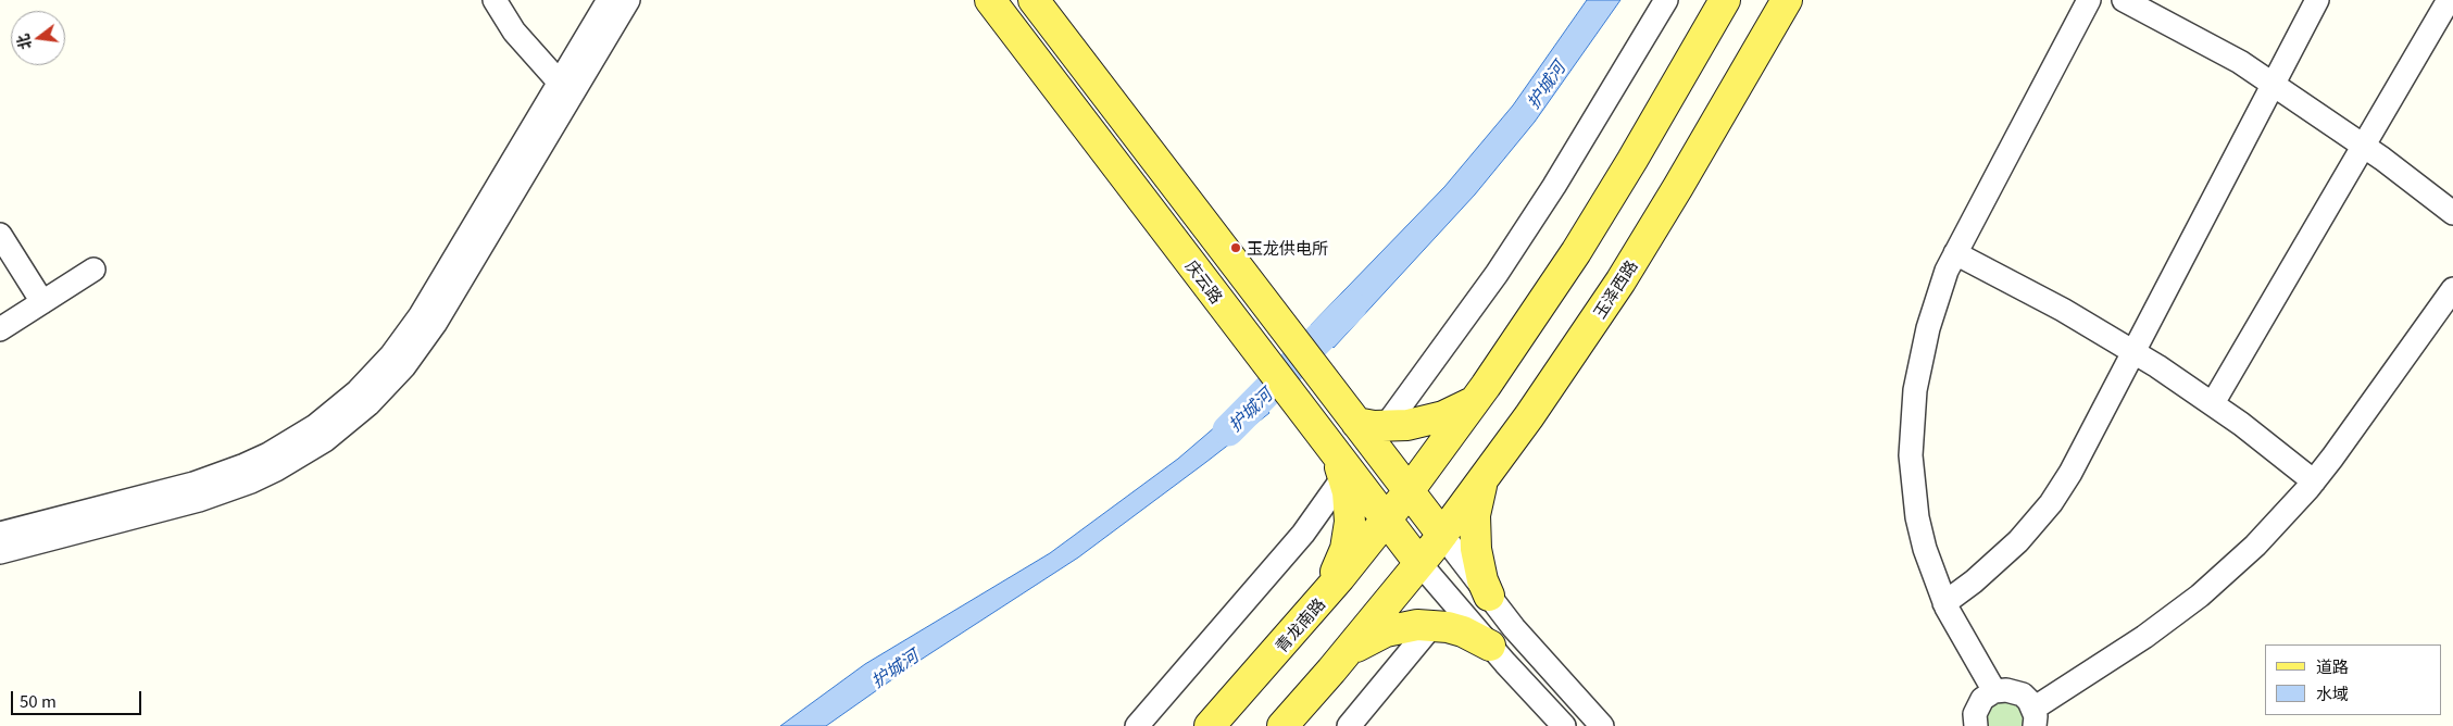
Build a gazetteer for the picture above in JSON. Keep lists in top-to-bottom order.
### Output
{
  "streets": {
    "main road": ["庆云路", "玉泽西路", "青龙南路"]
  },
  "crossings": [
    ["庆云路", "玉泽西路"],
    ["庆云路", "青龙南路"]
  ],
  "water": ["护城河"],
  "places": ["玉龙供电所"],
  "legend": ["道路", "水域"],
  "scale_bar": "50 m",
  "north": "left"
}
